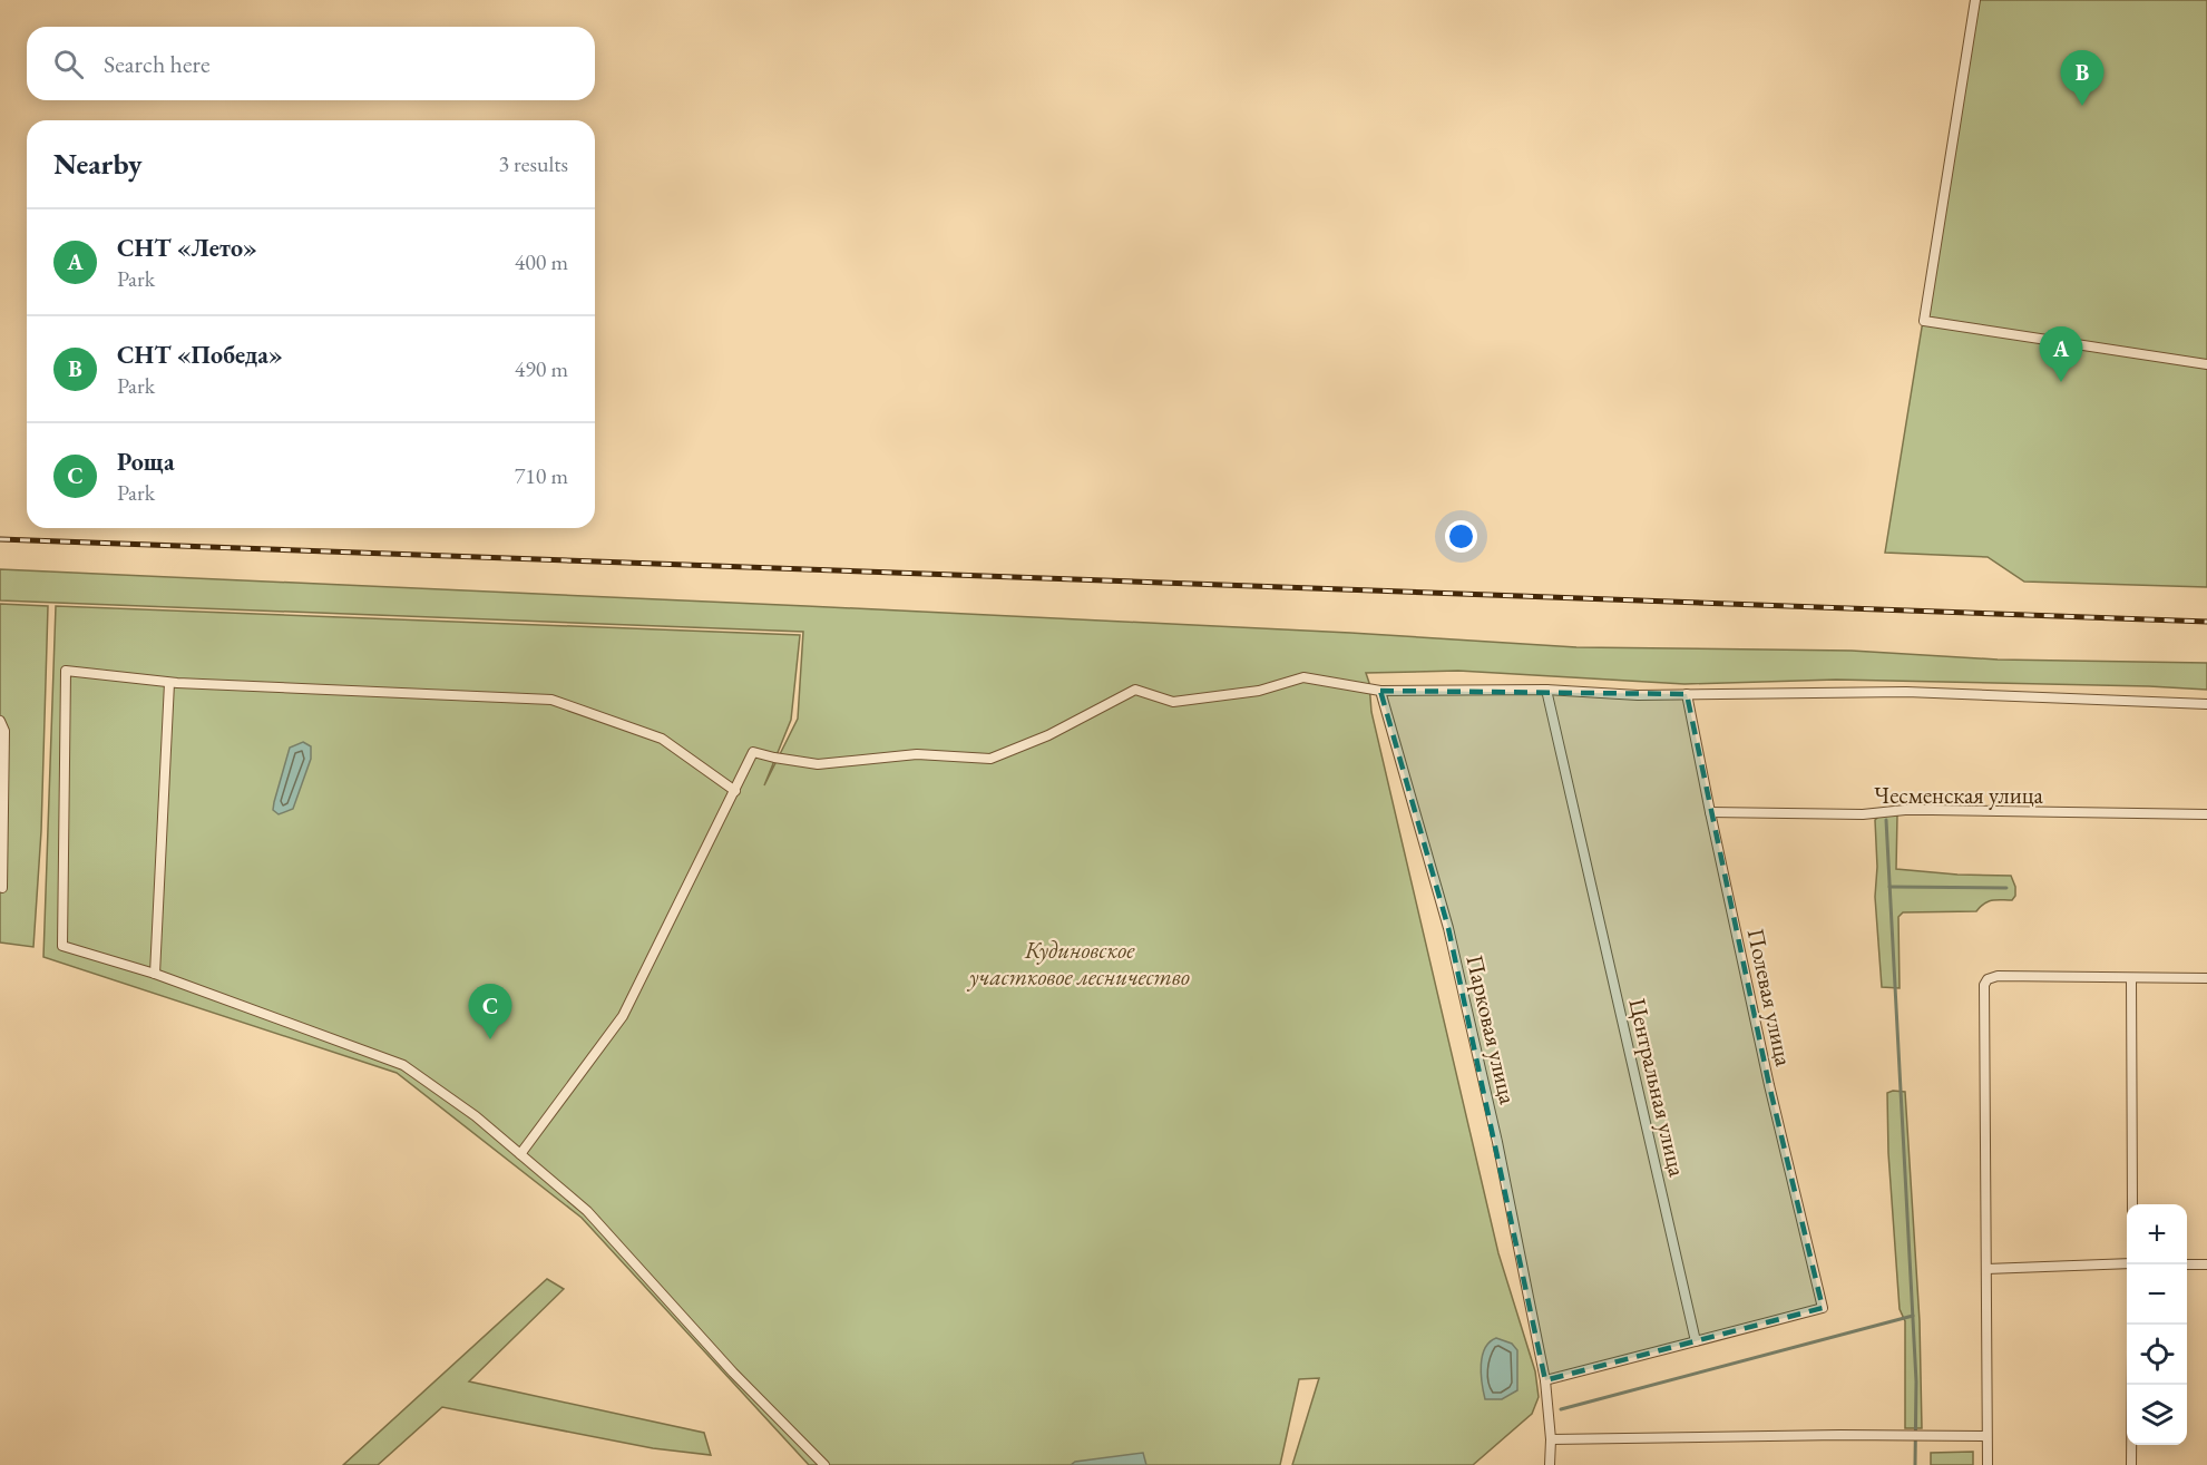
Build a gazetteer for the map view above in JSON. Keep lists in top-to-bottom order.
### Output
{
  "streets": {
    "street": [
      "Чесменская улица",
      "Полевая улица",
      "Парковая улица",
      "Центральная улица"
    ]
  },
  "crossings": [
    ["Чесменская улица", "Полевая улица"],
    ["Полевая улица", "Центральная улица"]
  ],
  "parks": ["Кудиновское участковое лесничество"],
  "page": {
    "search": "Search here",
    "pins": ["B", "A", "C"],
    "heading": ["Nearby", "3 results"],
    "list": [
      {
        "mark": "A",
        "name": "СНТ «Лето»",
        "note": "Park",
        "value": "400 m"
      },
      {
        "mark": "B",
        "name": "СНТ «Победа»",
        "note": "Park",
        "value": "490 m"
      },
      {
        "mark": "C",
        "name": "Роща",
        "note": "Park",
        "value": "710 m"
      }
    ],
    "map_buttons": ["+", "−"]
  }
}
